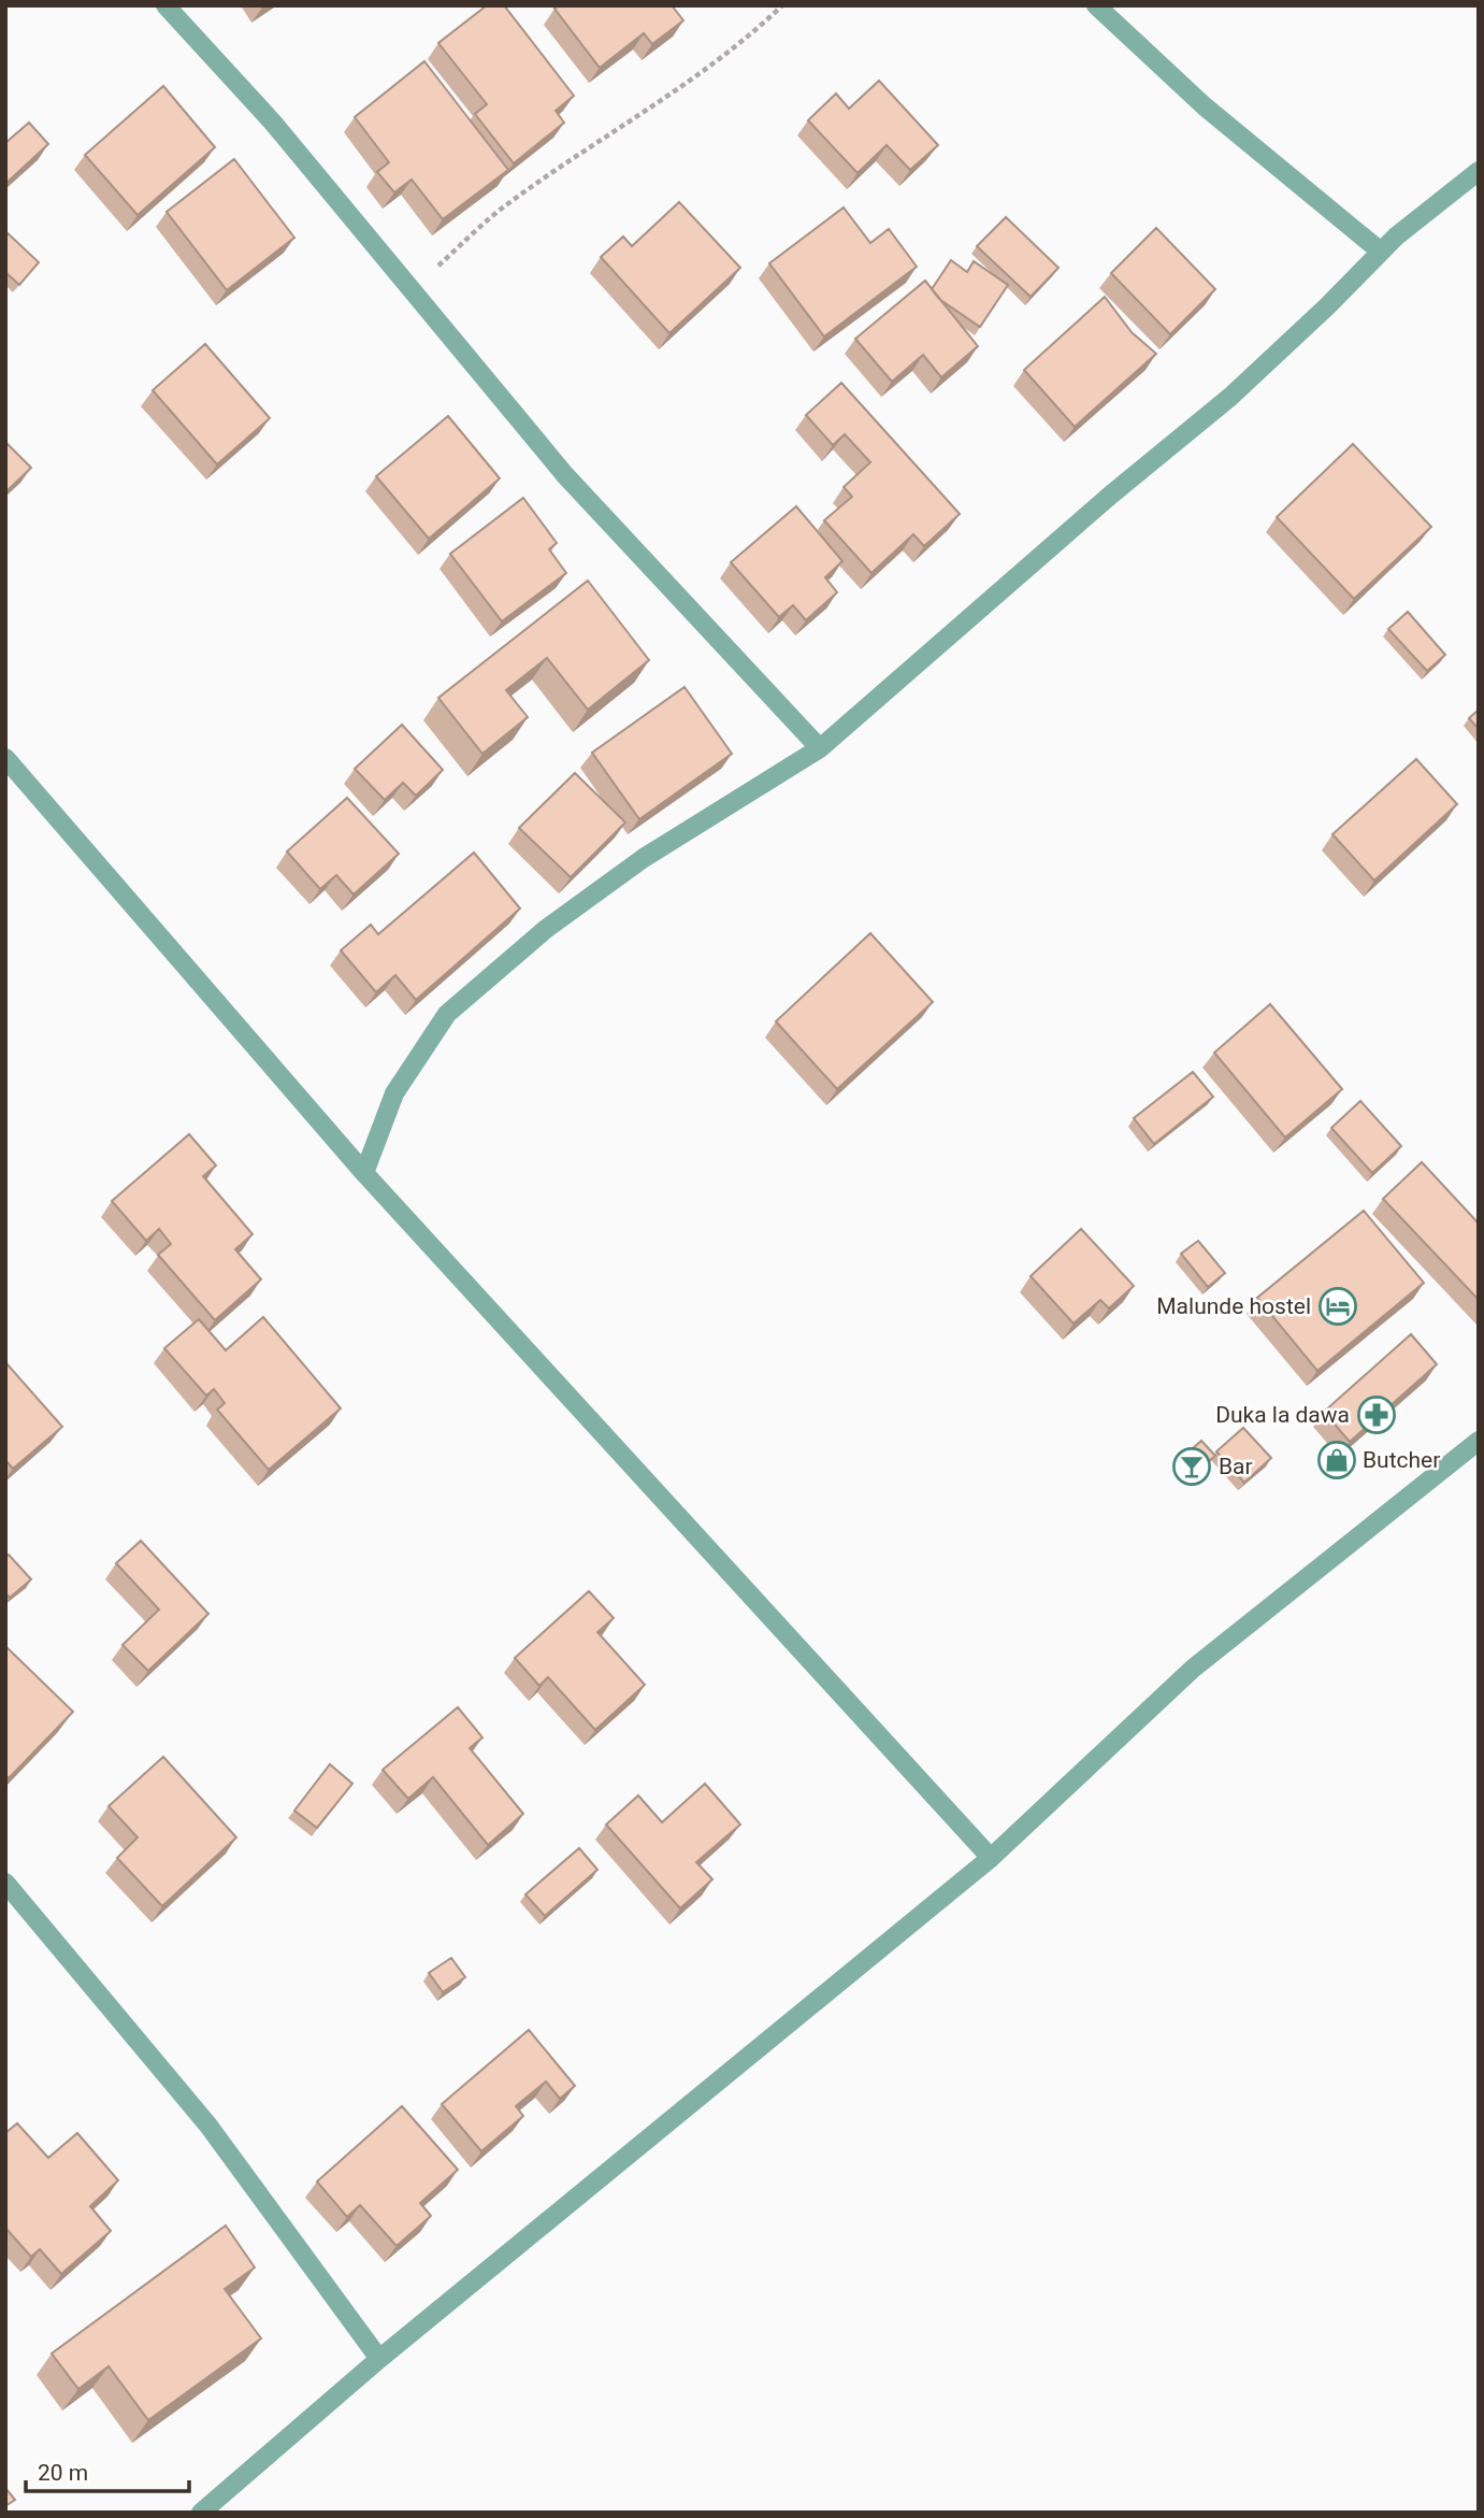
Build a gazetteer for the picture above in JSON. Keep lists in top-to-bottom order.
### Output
{
  "places": {
    "hotel": ["Malunde hostel"],
    "pharmacy": ["Duka la dawa"],
    "shop": ["Butcher"],
    "bar": ["Bar"]
  },
  "scale_bar": "20 m"
}
